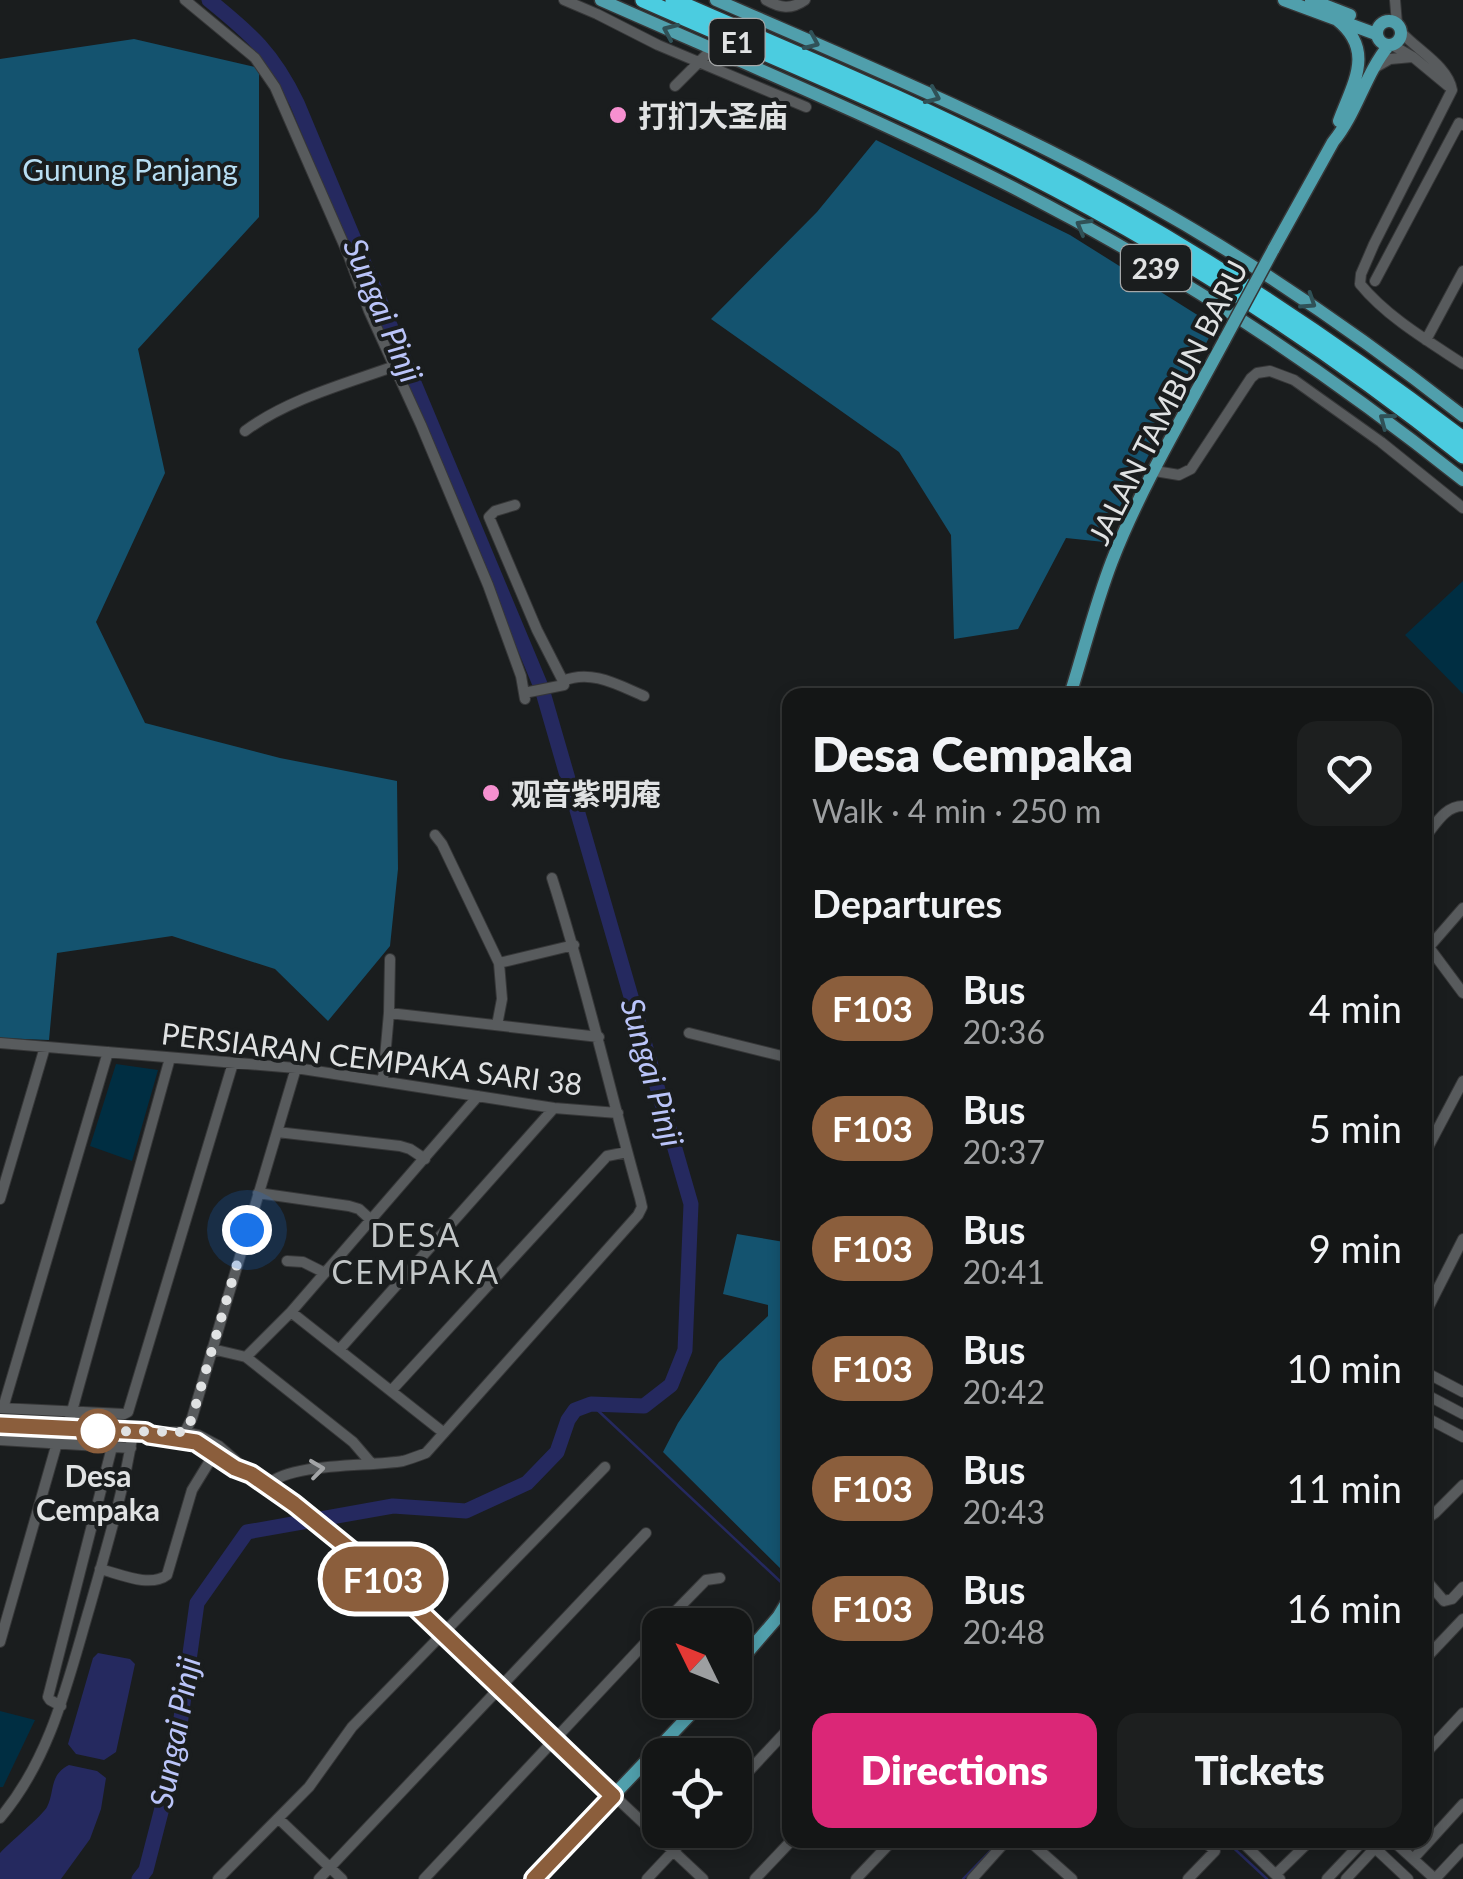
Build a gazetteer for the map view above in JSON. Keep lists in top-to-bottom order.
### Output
{
  "streets": {
    "highway": ["E1"],
    "main road": ["239", "JALAN TAMBUN BARU"],
    "street": ["PERSIARAN CEMPAKA SARI 38"]
  },
  "districts": ["DESA CEMPAKA"],
  "water": ["Sungai Pinji"],
  "parks": ["Gunung Panjang"],
  "places": ["打扪大圣庙", "观音紫明庵", "Desa Cempaka"],
  "lines": ["bus line F103"],
  "north": "top left",
  "page": {
    "on_map": "F103",
    "heading": [
      ["Desa Cempaka", "Walk · 4 min · 250 m"],
      "Departures"
    ],
    "list": [
      {
        "mark": "F103",
        "name": "Bus",
        "note": "20:36",
        "value": "4 min"
      },
      {
        "mark": "F103",
        "name": "Bus",
        "note": "20:37",
        "value": "5 min"
      },
      {
        "mark": "F103",
        "name": "Bus",
        "note": "20:41",
        "value": "9 min"
      },
      {
        "mark": "F103",
        "name": "Bus",
        "note": "20:42",
        "value": "10 min"
      },
      {
        "mark": "F103",
        "name": "Bus",
        "note": "20:43",
        "value": "11 min"
      },
      {
        "mark": "F103",
        "name": "Bus",
        "note": "20:48",
        "value": "16 min"
      }
    ],
    "buttons": ["Directions", "Tickets"]
  }
}
